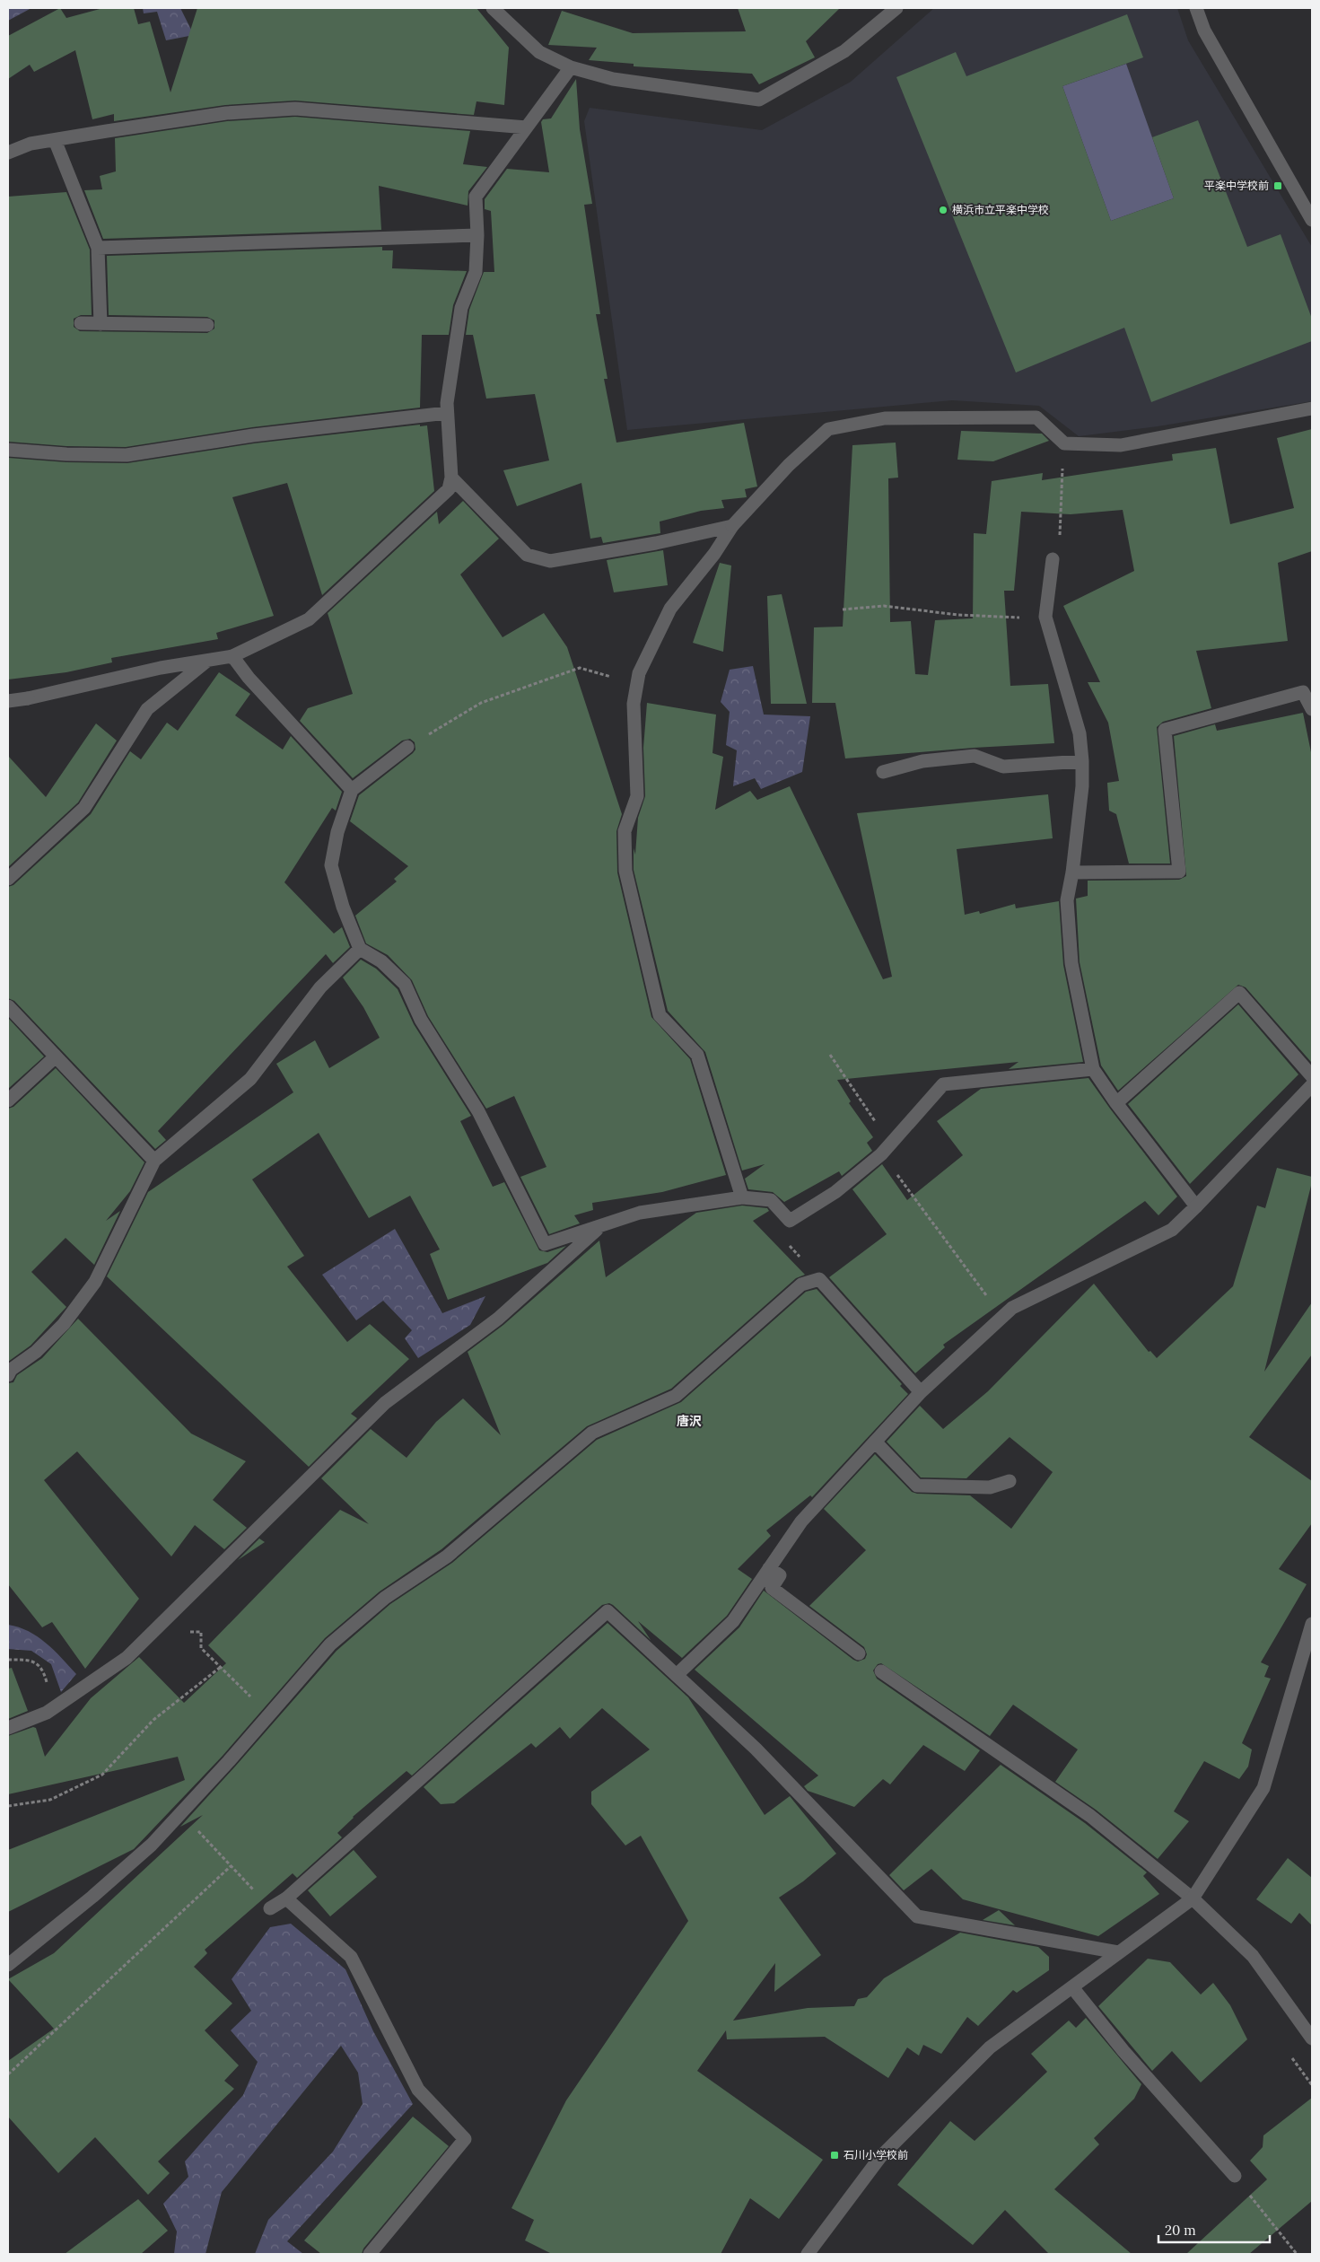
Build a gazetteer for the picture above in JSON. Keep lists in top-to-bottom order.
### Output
{
  "districts": ["唐沢"],
  "places": {
    "transit": ["平楽中学校前", "石川小学校前"],
    "other": ["横浜市立平楽中学校"]
  },
  "scale_bar": "20 m"
}
